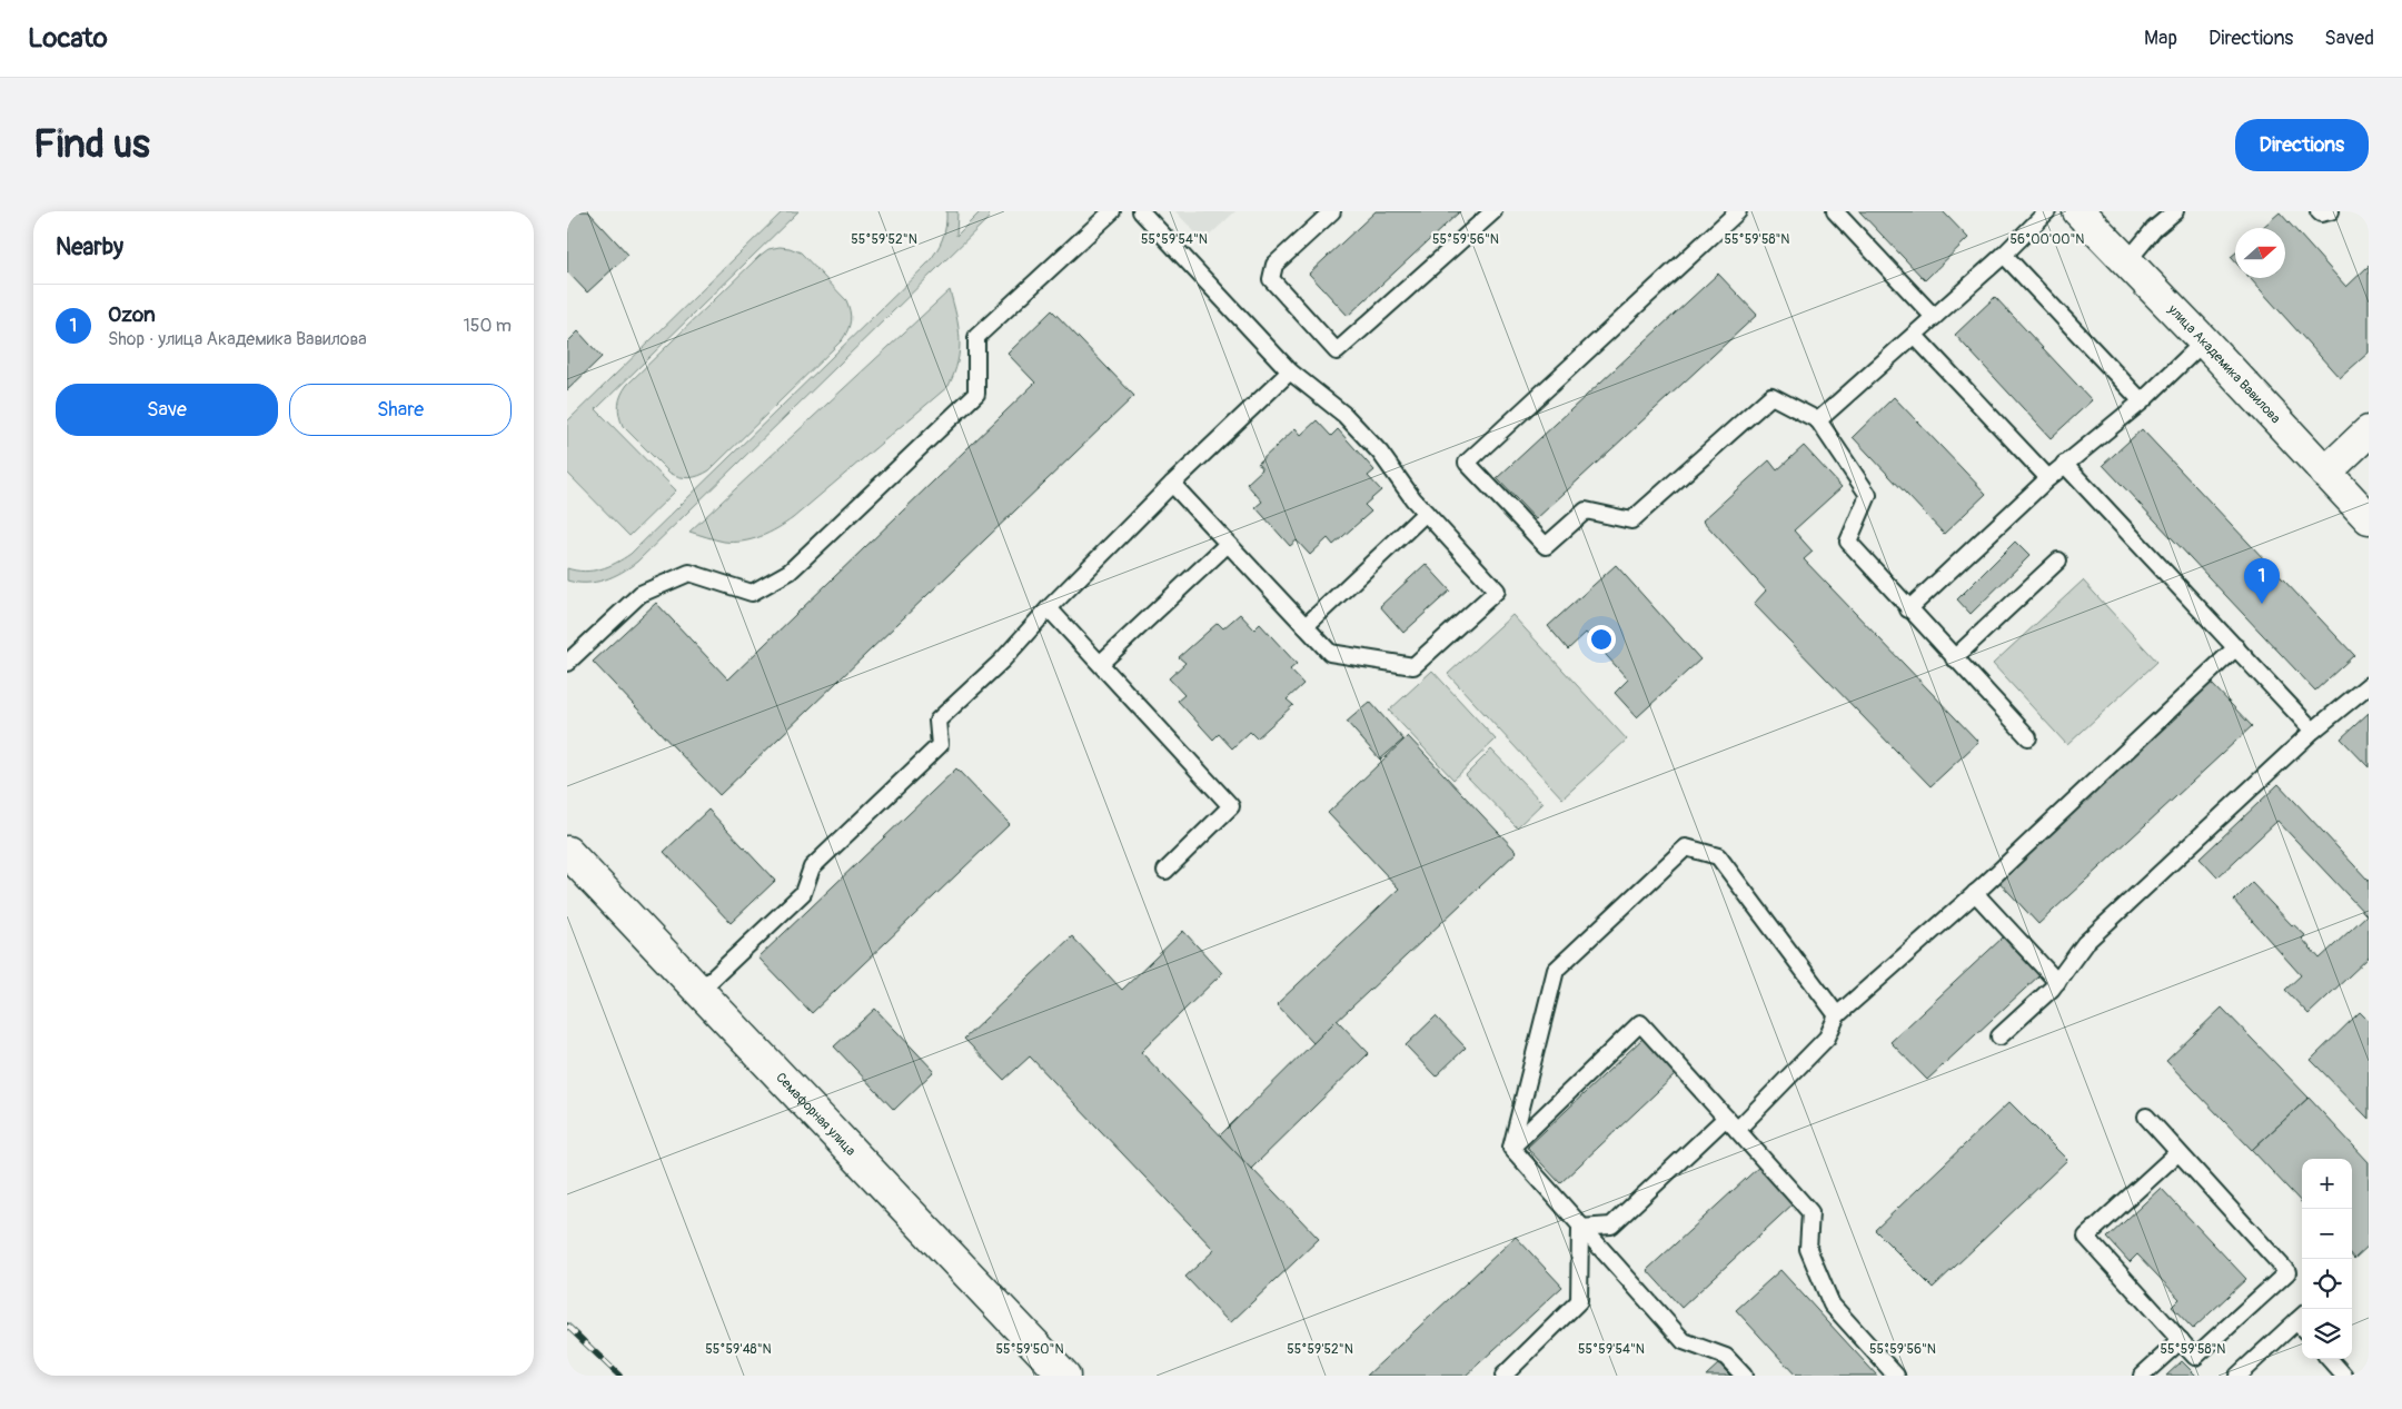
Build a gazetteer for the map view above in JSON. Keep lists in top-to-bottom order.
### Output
{
  "streets": {
    "main road": ["улица Академика Вавилова", "Семафорная улица"]
  },
  "north": "right",
  "page": {
    "header": "Locato",
    "nav": ["Map", "Directions", "Saved"],
    "buttons": [
      "Directions",
      ["Save", "Share"]
    ],
    "title": "Find us",
    "heading": "Nearby",
    "list": [
      {
        "mark": "1",
        "name": "Ozon",
        "note": "Shop · улица Академика Вавилова",
        "value": "150 m"
      }
    ],
    "pins": "1",
    "map_buttons": ["+", "−"]
  },
  "coordinates": [
    "56°00'00\"N",
    "55°59'52\"N",
    "55°59'54\"N",
    "55°59'56\"N",
    "55°59'58\"N",
    "55°59'48\"N",
    "55°59'50\"N"
  ]
}
